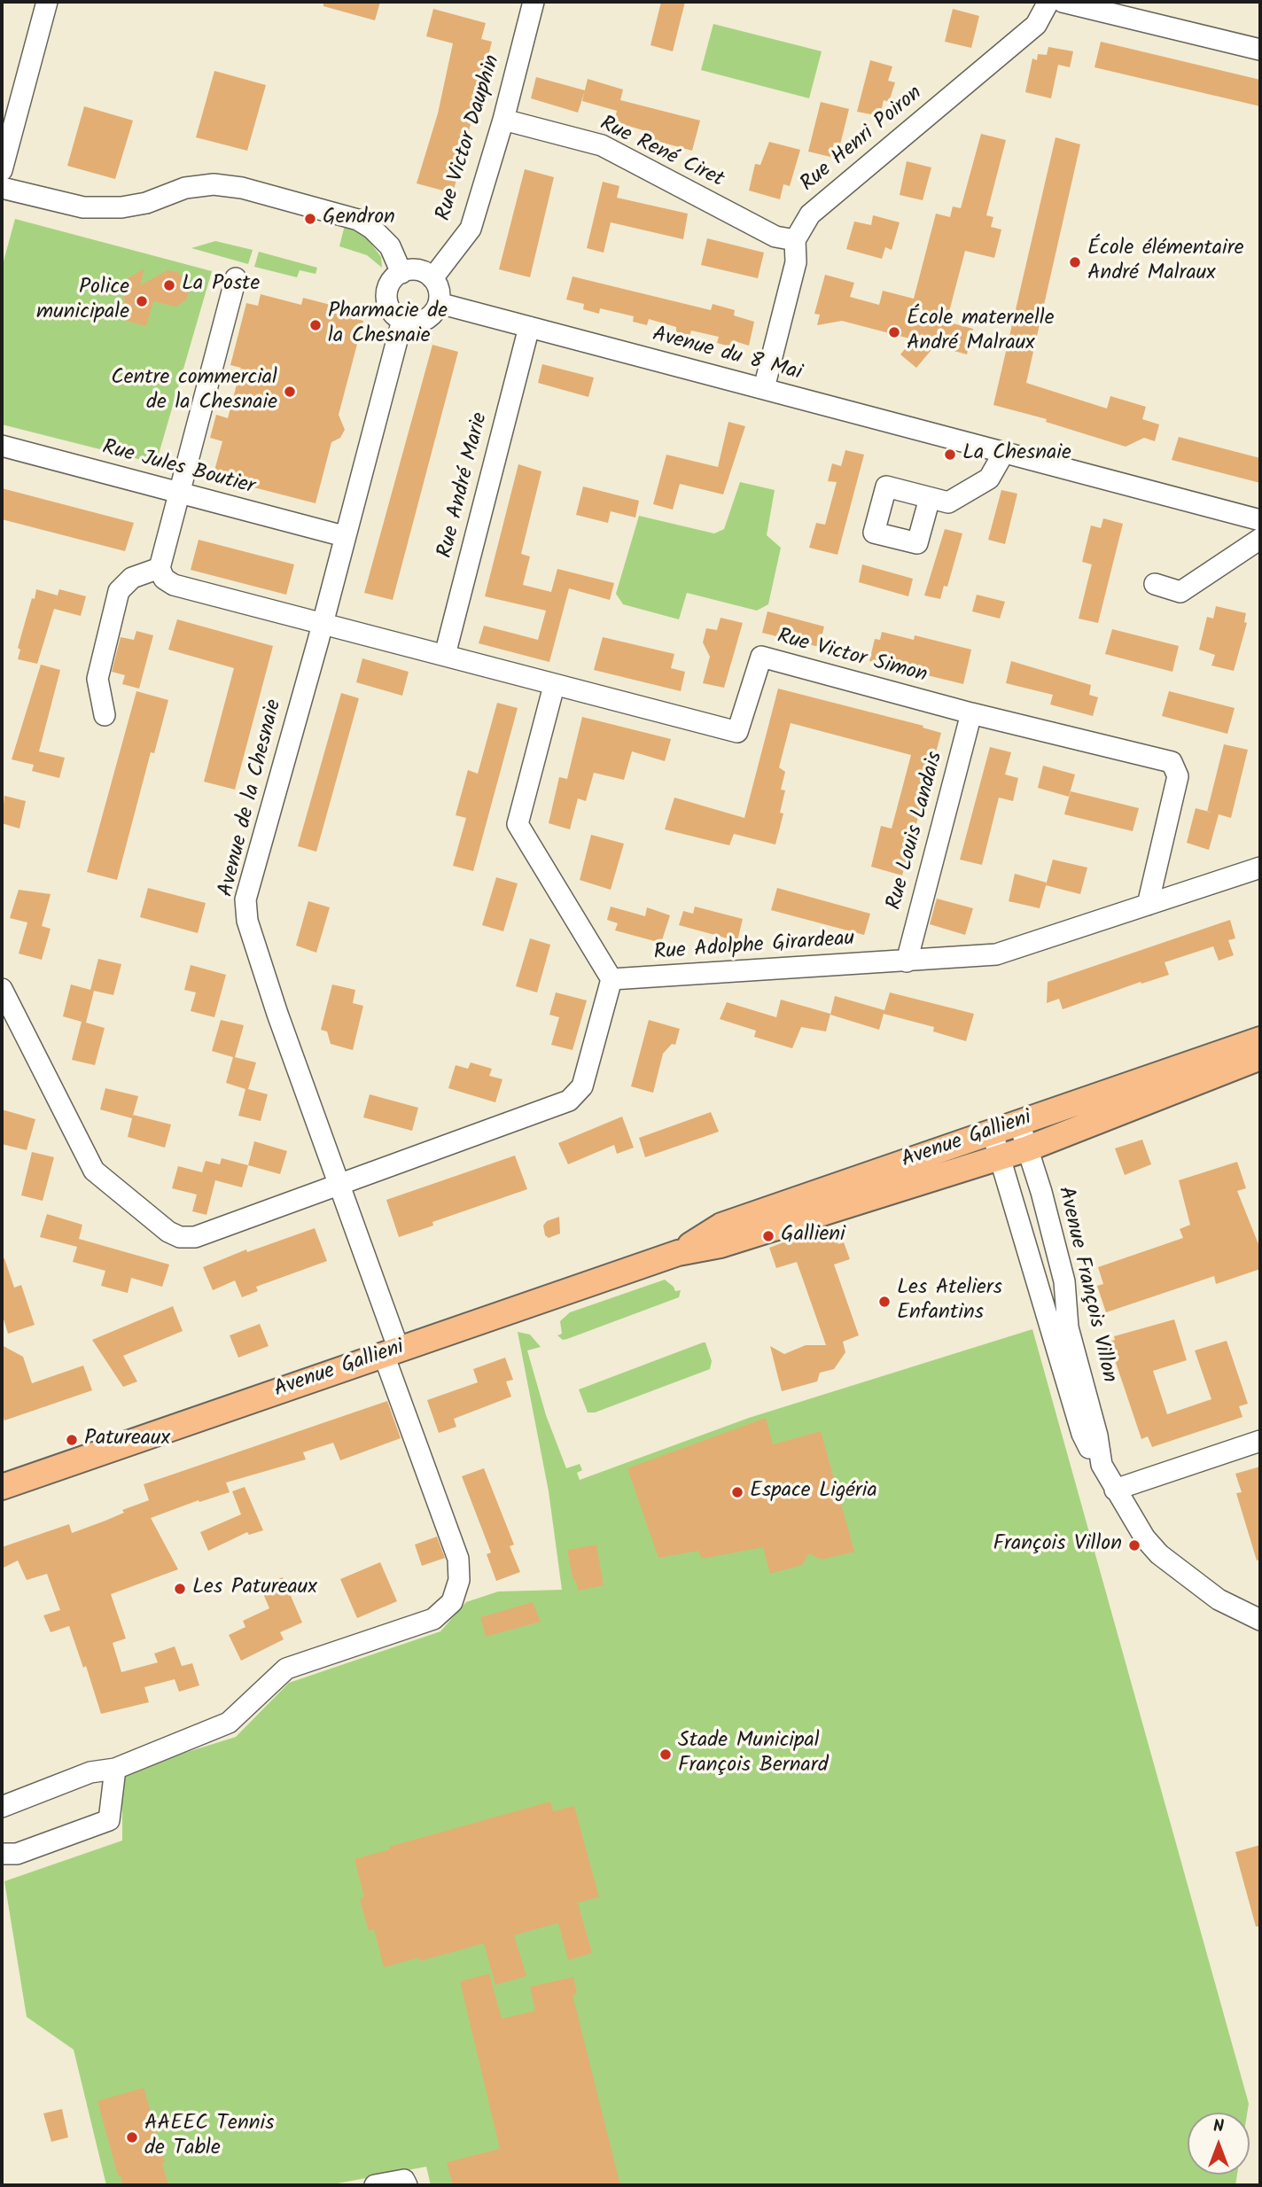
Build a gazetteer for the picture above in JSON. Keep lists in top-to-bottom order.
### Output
{
  "streets": {
    "main road": ["Avenue Gallieni"],
    "street": [
      "Rue Victor Dauphin",
      "Rue Henri Poiron",
      "Rue René Ciret",
      "Avenue du 8 Mai",
      "Rue Jules Boutier",
      "Rue André Marie",
      "Rue Victor Simon",
      "Avenue de la Chesnaie",
      "Rue Louis Landais",
      "Rue Adolphe Girardeau",
      "Avenue François Villon"
    ]
  },
  "crossings": [
    ["Rue Victor Dauphin", "Rue René Ciret"],
    ["Rue Victor Dauphin", "Avenue du 8 Mai"],
    ["Rue Victor Dauphin", "Avenue de la Chesnaie"],
    ["Rue Henri Poiron", "Rue René Ciret"],
    ["Rue Henri Poiron", "Avenue du 8 Mai"],
    ["Avenue du 8 Mai", "Rue André Marie"],
    ["Avenue du 8 Mai", "Avenue de la Chesnaie"],
    ["Rue Jules Boutier", "Avenue de la Chesnaie"],
    ["Rue André Marie", "Rue Victor Simon"],
    ["Rue Victor Simon", "Avenue de la Chesnaie"],
    ["Rue Victor Simon", "Rue Louis Landais"],
    ["Rue Victor Simon", "Rue Adolphe Girardeau"],
    ["Avenue de la Chesnaie", "Avenue Gallieni"],
    ["Rue Louis Landais", "Rue Adolphe Girardeau"],
    ["Avenue Gallieni", "Avenue François Villon"]
  ],
  "places": [
    "Gendron",
    "École élémentaire André Malraux",
    "La Poste",
    "Police municipale",
    "Pharmacie de la Chesnaie",
    "École maternelle André Malraux",
    "Centre commercial de la Chesnaie",
    "La Chesnaie",
    "Gallieni",
    "Les Ateliers Enfantins",
    "Patureaux",
    "Espace Ligéria",
    "François Villon",
    "Les Patureaux",
    "Stade Municipal François Bernard",
    "AAEEC Tennis de Table"
  ],
  "north": "top"
}
